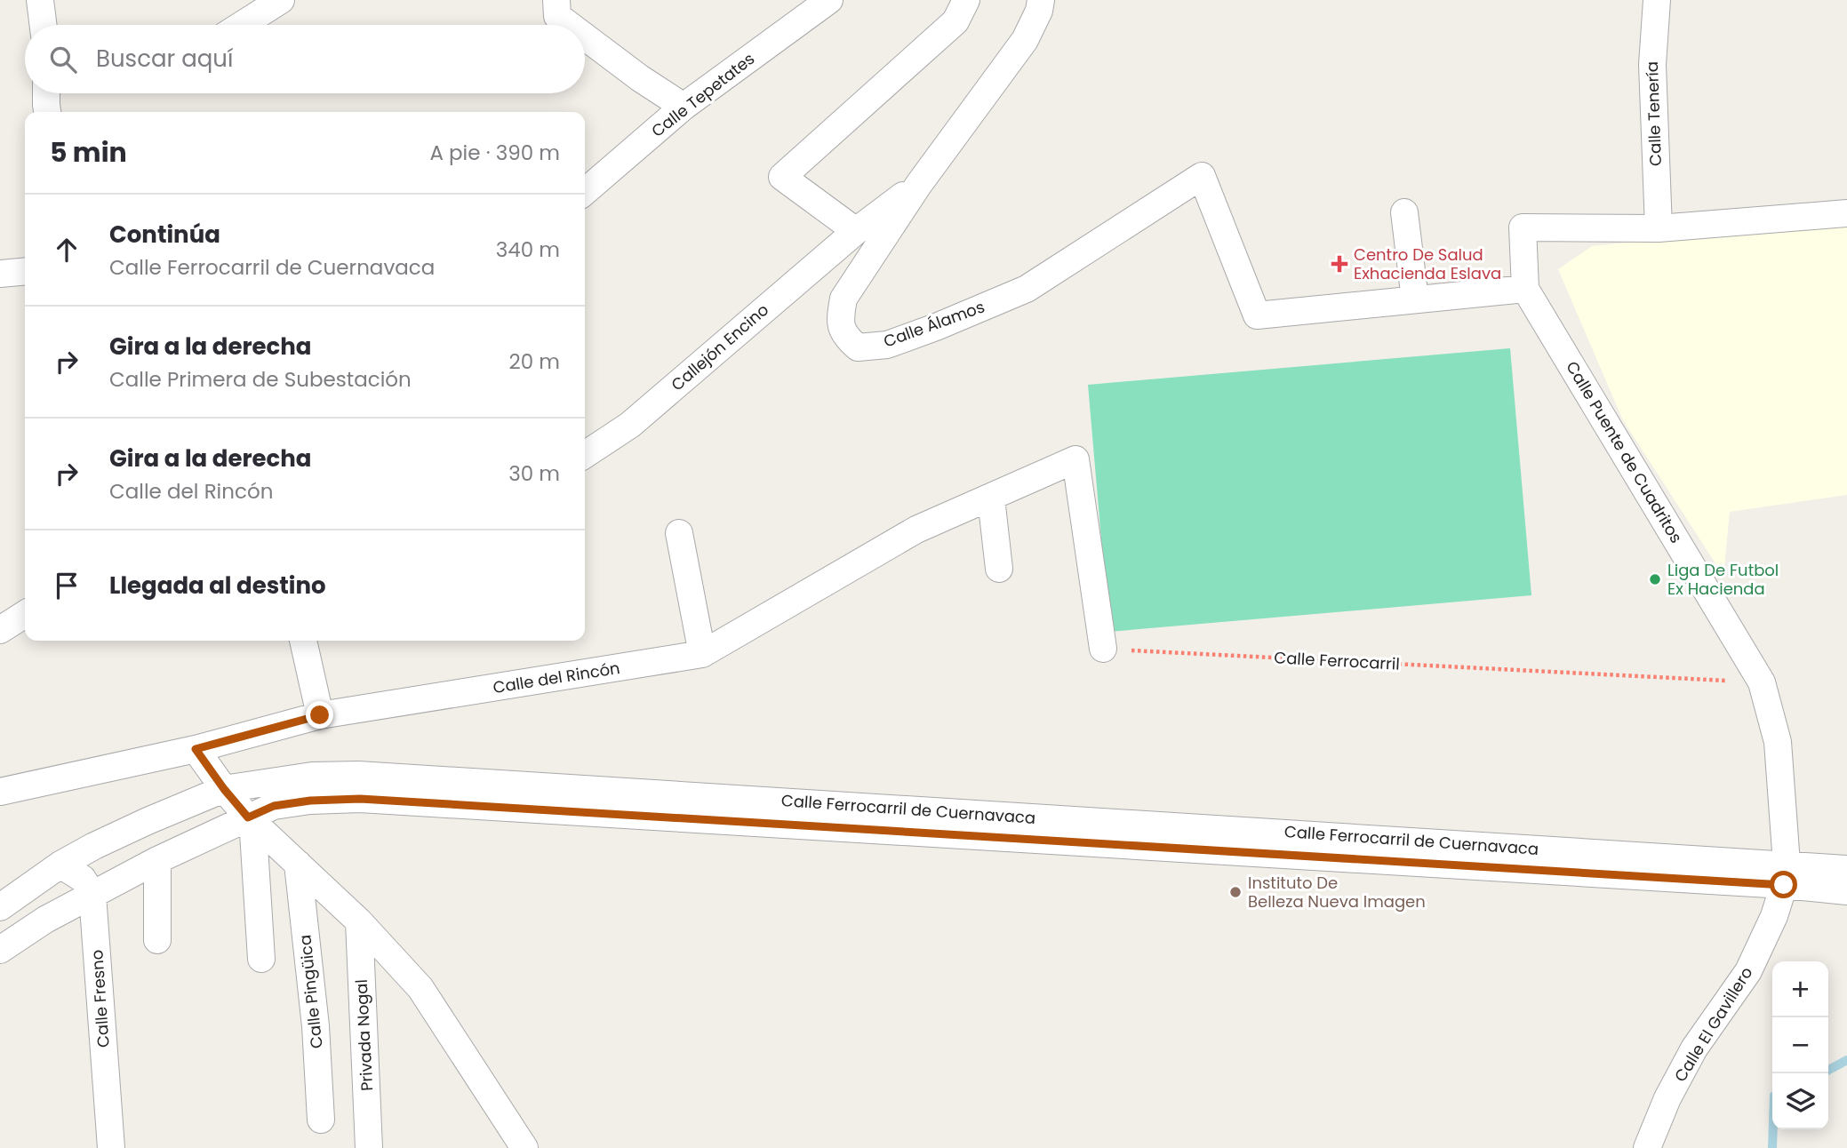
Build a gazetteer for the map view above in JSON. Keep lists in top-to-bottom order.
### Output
{
  "streets": {
    "street": [
      "Calle Tepetates",
      "Calle Tenería",
      "Calle Álamos",
      "Callejón Encino",
      "Calle Puente de Cuadritos",
      "Calle del Rincón",
      "Calle Ferrocarril de Cuernavaca",
      "Calle Pingüica",
      "Calle Fresno",
      "Calle El Gavillero",
      "Privada Nogal"
    ],
    "path": ["Calle Ferrocarril"]
  },
  "crossings": [
    ["Calle Tenería", "Calle Puente de Cuadritos"],
    ["Calle Álamos", "Callejón Encino"],
    ["Calle Puente de Cuadritos", "Calle Ferrocarril"],
    ["Calle Puente de Cuadritos", "Calle Ferrocarril de Cuernavaca"],
    ["Calle Puente de Cuadritos", "Calle El Gavillero"],
    ["Calle Ferrocarril", "Calle del Rincón"],
    ["Calle Ferrocarril de Cuernavaca", "Calle Fresno"],
    ["Calle Ferrocarril de Cuernavaca", "Calle El Gavillero"]
  ],
  "places": {
    "health": ["Centro De Salud Exhacienda Eslava"],
    "other": ["Liga De Futbol Ex Hacienda", "Instituto De Belleza Nueva Imagen"]
  },
  "page": {
    "search": "Buscar aquí",
    "heading": ["5 min", "A pie · 390 m"],
    "list": [
      ["Continúa", "Calle Ferrocarril de Cuernavaca", "340 m"],
      ["Gira a la derecha", "Calle Primera de Subestación", "20 m"],
      ["Gira a la derecha", "Calle del Rincón", "30 m"],
      "Llegada al destino"
    ],
    "map_buttons": ["+", "−"]
  }
}
